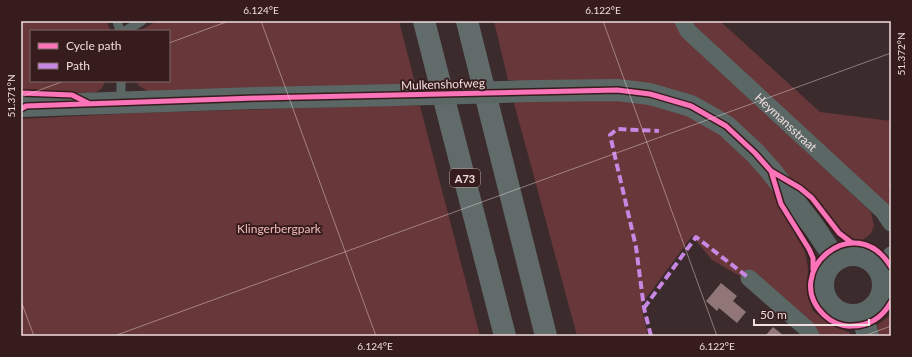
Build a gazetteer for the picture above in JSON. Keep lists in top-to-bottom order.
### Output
{
  "streets": {
    "highway": ["A73"],
    "street": ["Mulkenshofweg", "Heymansstraat"]
  },
  "parks": ["Klingerbergpark"],
  "legend": ["Cycle path", "Path"],
  "scale_bar": "50 m",
  "coordinates": [
    "6.124°E",
    "6.122°E",
    "51.372°N",
    "51.371°N"
  ]
}
